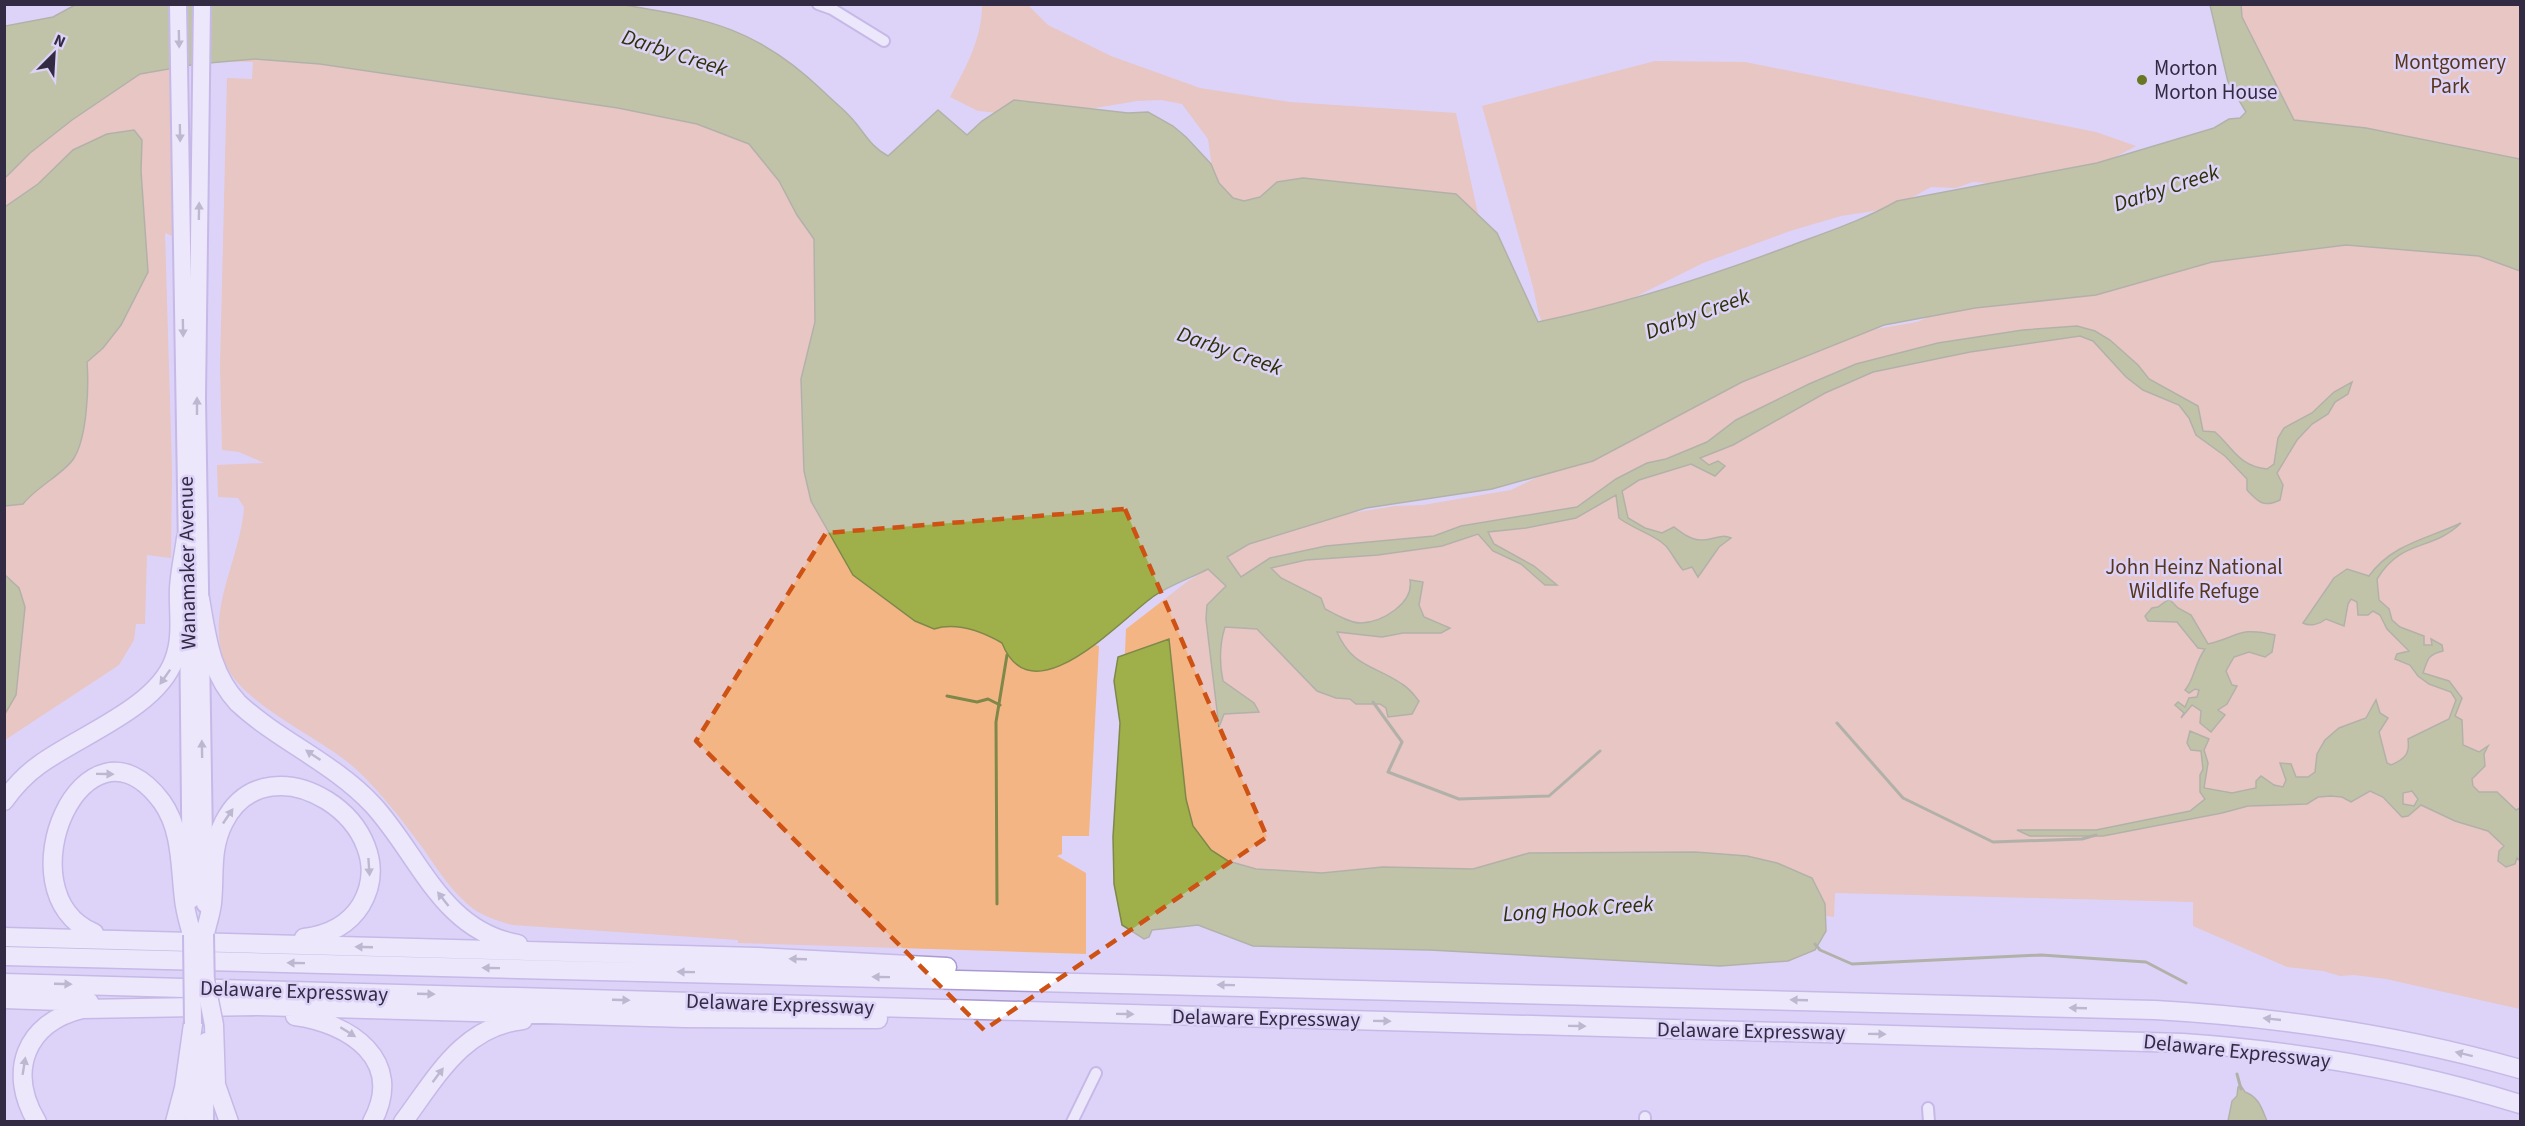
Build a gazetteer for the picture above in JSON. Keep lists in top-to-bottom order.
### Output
{
  "streets": {
    "highway": ["Delaware Expressway"],
    "main road": ["Wanamaker Avenue"]
  },
  "water": ["Darby Creek", "Long Hook Creek"],
  "parks": ["Montgomery Park", "John Heinz National Wildlife Refuge"],
  "places": ["Morton Morton House"],
  "north": "top right"
}
